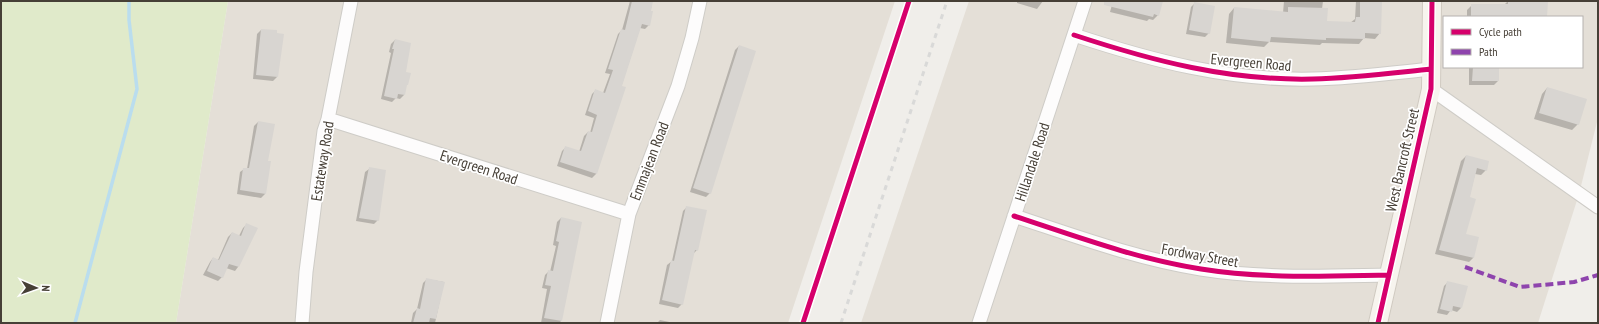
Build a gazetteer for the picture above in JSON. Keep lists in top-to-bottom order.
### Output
{
  "streets": {
    "main road": ["West Bancroft Street"],
    "street": [
      "Evergreen Road",
      "Estateway Road",
      "Emmajean Road",
      "Hillandale Road",
      "Fordway Street"
    ]
  },
  "crossings": [
    ["Evergreen Road", "West Bancroft Street"],
    ["Evergreen Road", "Estateway Road"],
    ["Evergreen Road", "Emmajean Road"],
    ["Evergreen Road", "Hillandale Road"],
    ["West Bancroft Street", "Fordway Street"],
    ["Hillandale Road", "Fordway Street"]
  ],
  "legend": ["Cycle path", "Path"],
  "north": "right"
}
